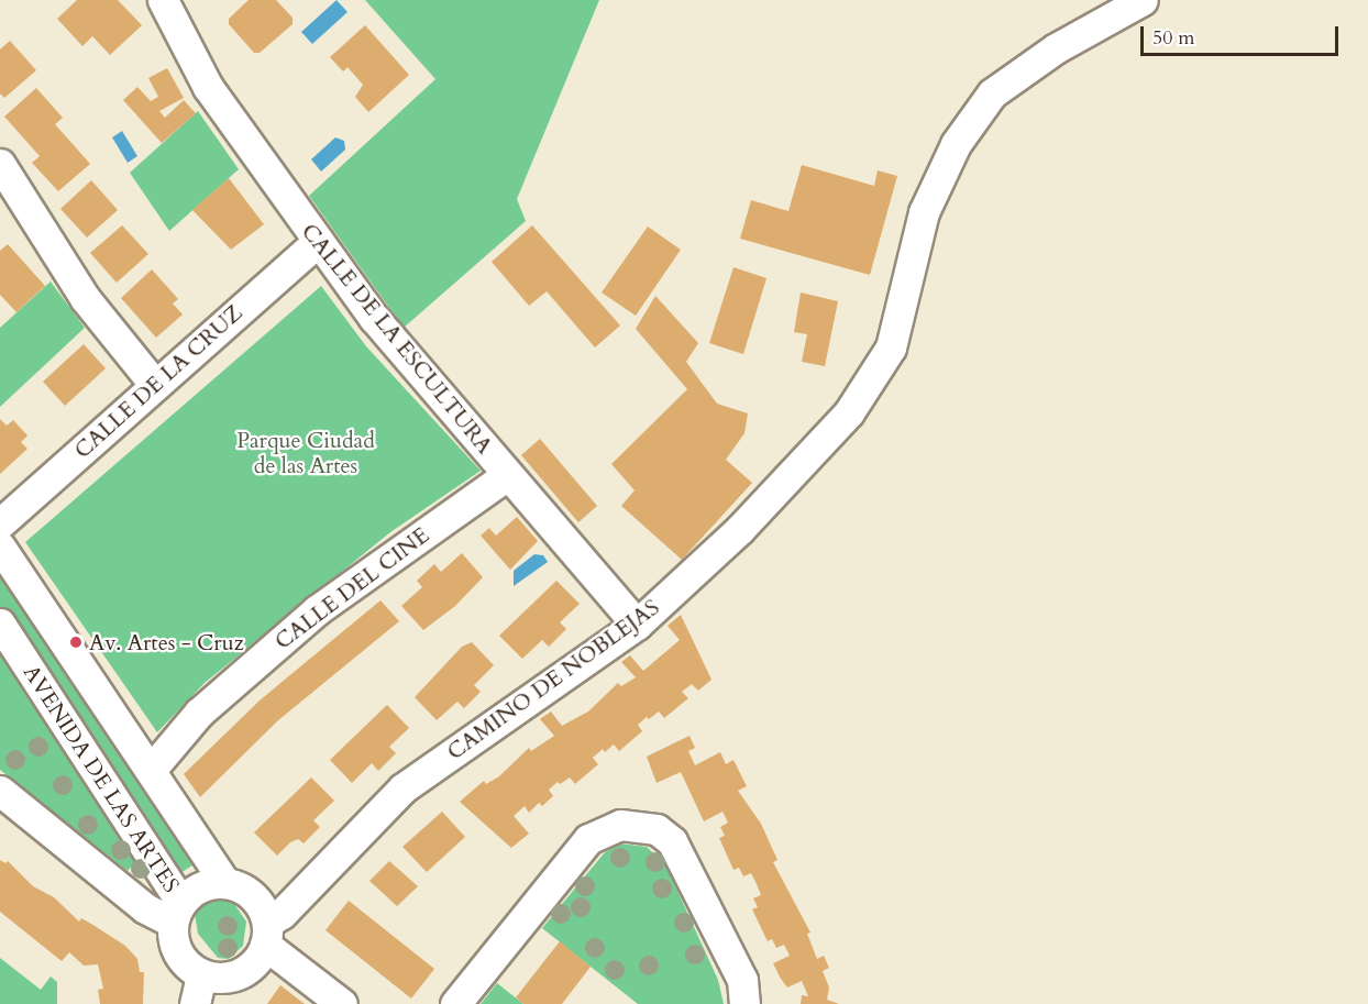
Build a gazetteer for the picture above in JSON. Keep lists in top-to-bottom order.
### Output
{
  "streets": {
    "street": [
      "CALLE DE LA ESCULTURA",
      "CALLE DE LA CRUZ",
      "CALLE DEL CINE",
      "CAMINO DE NOBLEJAS",
      "AVENIDA DE LAS ARTES"
    ]
  },
  "crossings": [
    ["CALLE DE LA ESCULTURA", "CALLE DE LA CRUZ"],
    ["CALLE DE LA ESCULTURA", "CALLE DEL CINE"],
    ["CALLE DE LA ESCULTURA", "CAMINO DE NOBLEJAS"],
    ["CAMINO DE NOBLEJAS", "AVENIDA DE LAS ARTES"]
  ],
  "parks": ["Parque Ciudad de las Artes"],
  "places": ["Av. Artes - Cruz"],
  "scale_bar": "50 m"
}
